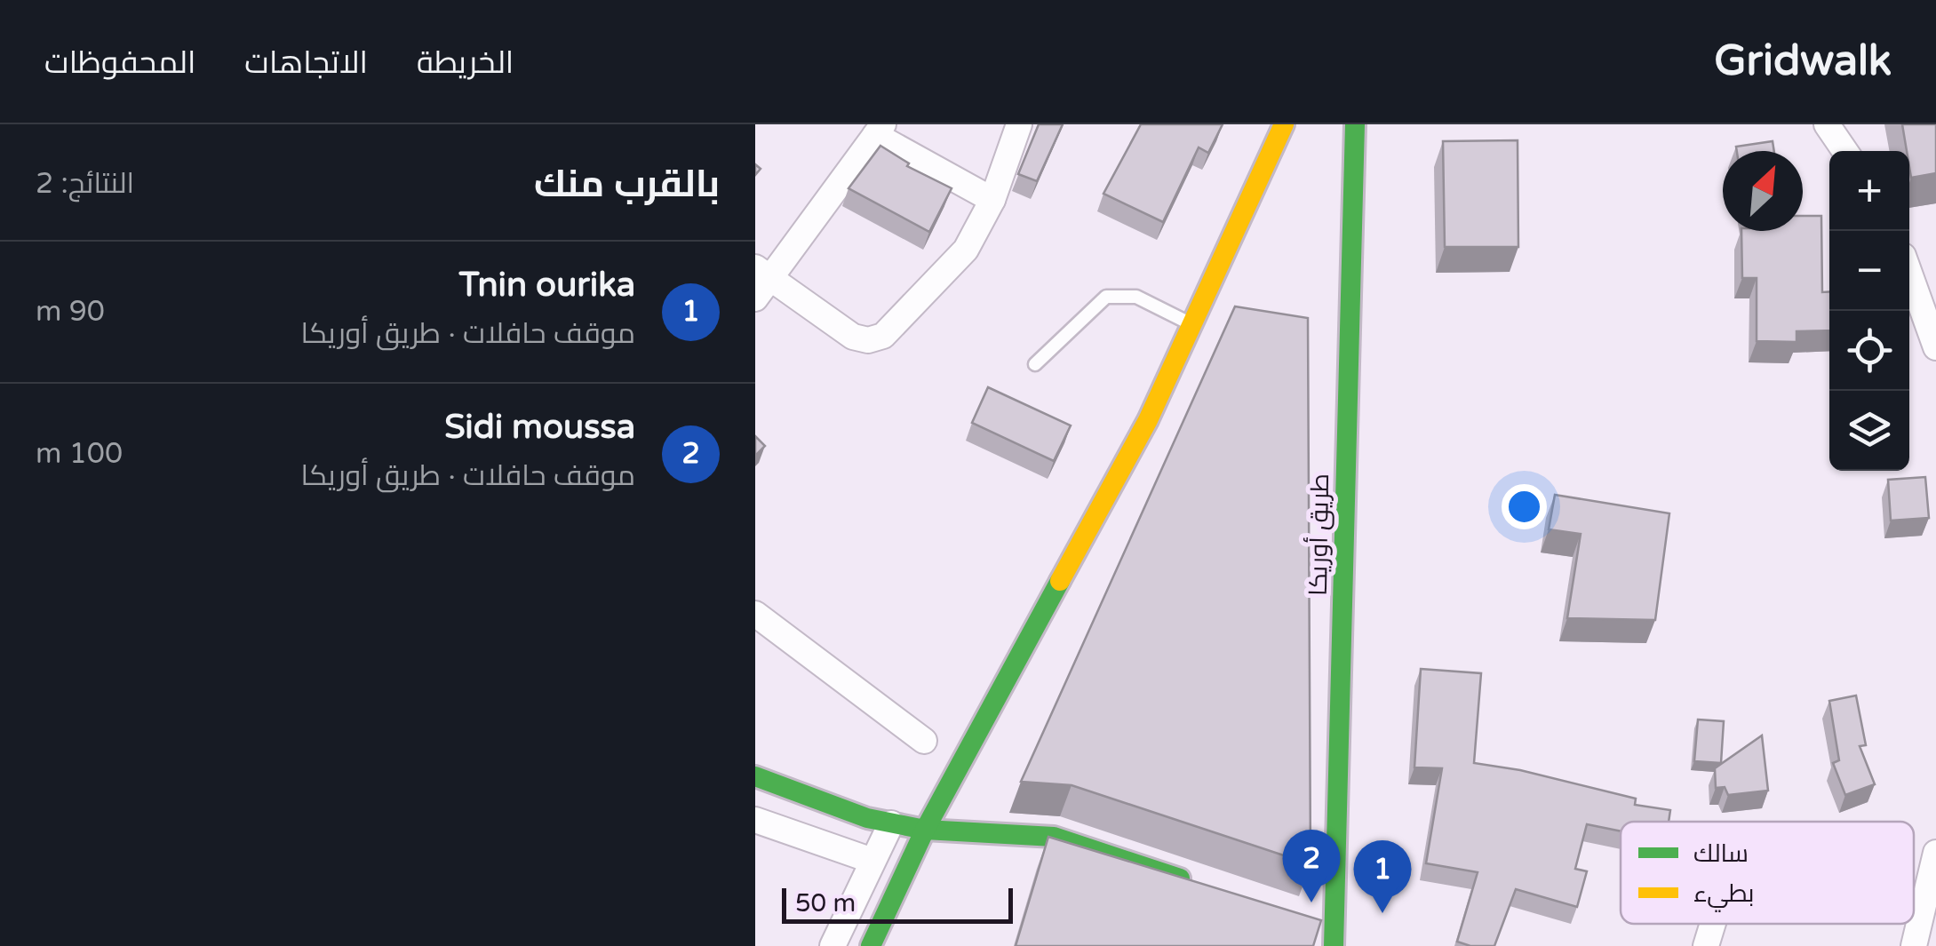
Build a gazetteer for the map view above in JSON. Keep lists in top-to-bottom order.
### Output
{
  "streets": {
    "street": ["طريق أوريكا"]
  },
  "legend": ["سالك", "بطيء"],
  "scale_bar": "50 m",
  "north": "top right",
  "page": {
    "header": "Gridwalk",
    "nav": ["الخريطة", "الاتجاهات", "المحفوظات"],
    "heading": ["بالقرب منك", "النتائج: 2"],
    "map_buttons": ["+", "−"],
    "list": [
      {
        "mark": "1",
        "name": "Tnin ourika",
        "note": "موقف حافلات · طريق أوريكا",
        "value": "90 m"
      },
      {
        "mark": "2",
        "name": "Sidi moussa",
        "note": "موقف حافلات · طريق أوريكا",
        "value": "100 m"
      }
    ],
    "pins": ["2", "1"],
    "scale": "50 m"
  }
}
